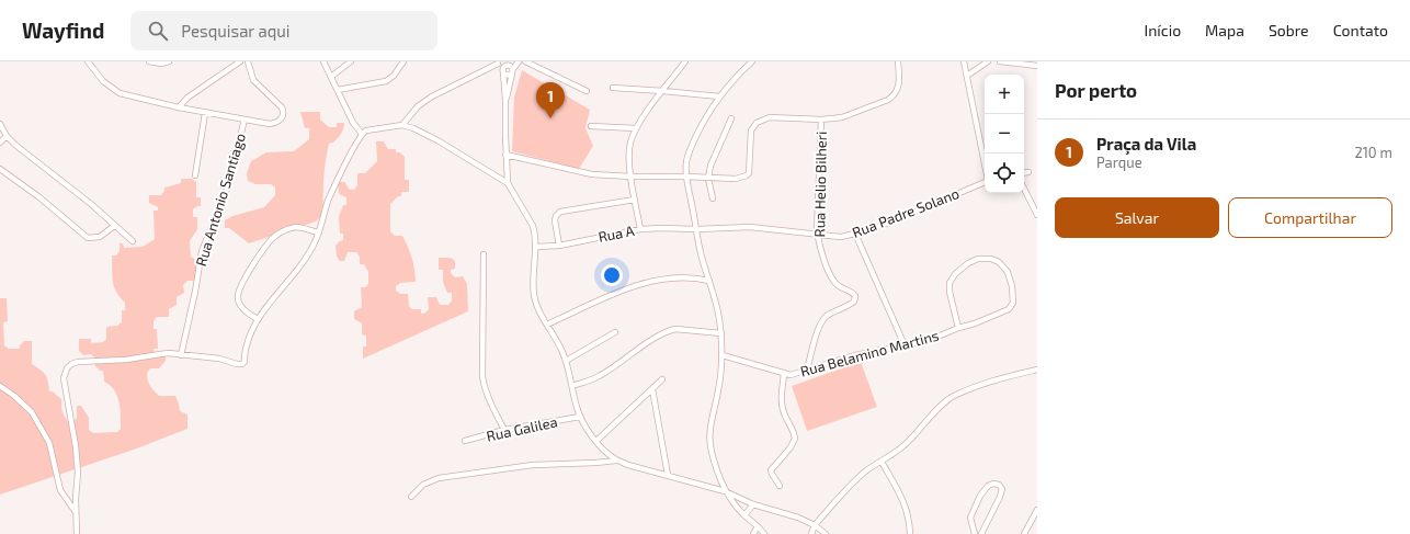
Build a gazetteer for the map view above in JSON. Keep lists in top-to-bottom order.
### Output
{
  "streets": {
    "street": [
      "Rua Helio Bilheri",
      "Rua Antonio Santiago",
      "Rua Padre Solano",
      "Rua A",
      "Rua Belamino Martins",
      "Rua Galilea"
    ]
  },
  "crossings": [
    ["Rua Helio Bilheri", "Rua Padre Solano"],
    ["Rua Helio Bilheri", "Rua Belamino Martins"],
    ["Rua Padre Solano", "Rua A"]
  ],
  "page": {
    "header": "Wayfind",
    "search": "Pesquisar aqui",
    "nav": [
      "Início",
      "Mapa",
      "Sobre",
      "Contato"
    ],
    "heading": "Por perto",
    "map_buttons": ["+", "−"],
    "pins": "1",
    "list": [
      {
        "mark": "1",
        "name": "Praça da Vila",
        "note": "Parque",
        "value": "210 m"
      }
    ],
    "buttons": ["Salvar", "Compartilhar"]
  }
}
